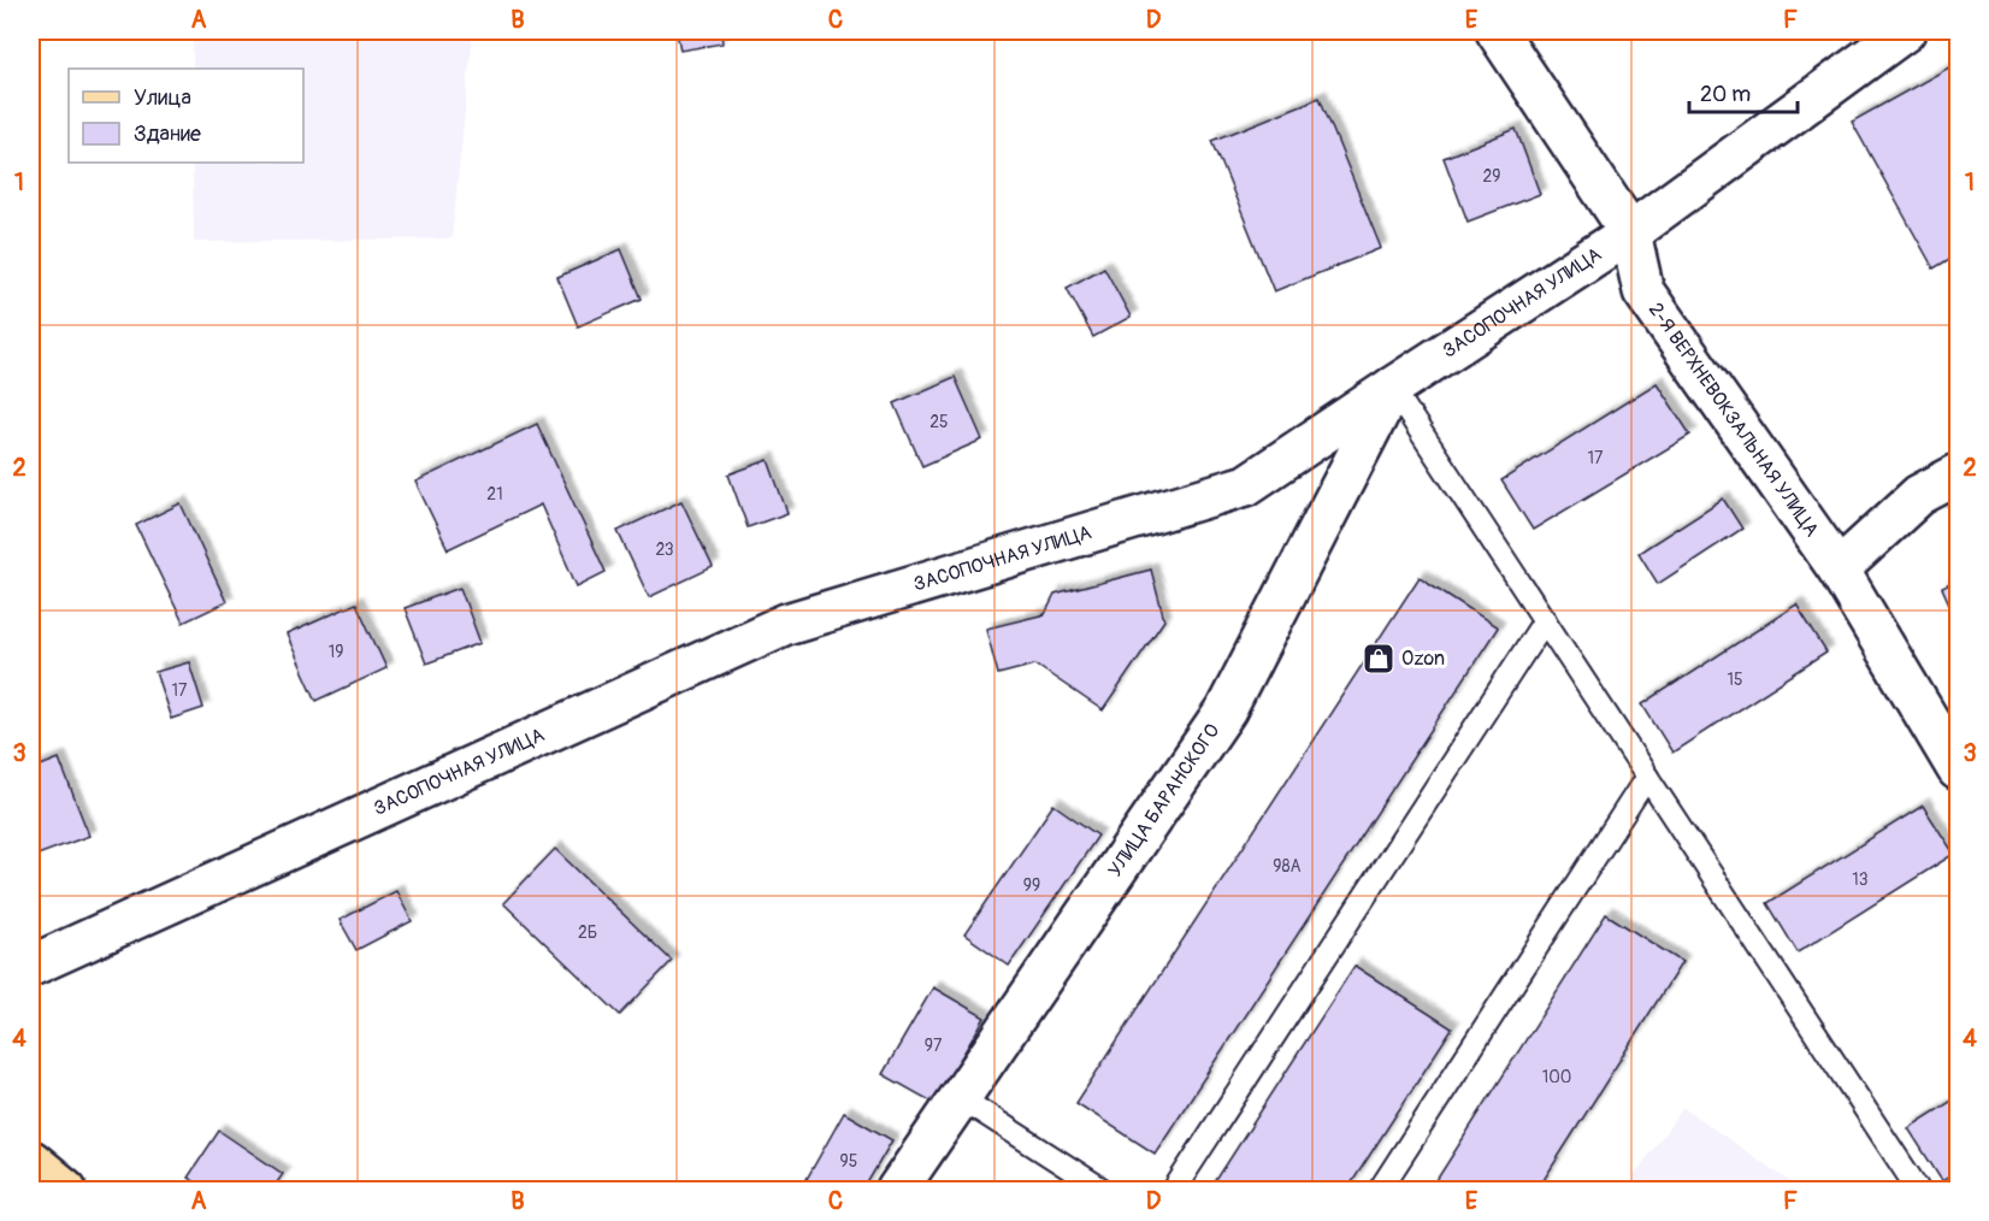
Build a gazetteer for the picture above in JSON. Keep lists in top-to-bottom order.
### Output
{
  "streets": {
    "street": ["ЗАСОПОЧНАЯ УЛИЦА", "2-Я ВЕРХНЕВОКЗАЛЬНАЯ УЛИЦА", "УЛИЦА БАРАНСКОГО"]
  },
  "crossings": [
    ["ЗАСОПОЧНАЯ УЛИЦА", "2-Я ВЕРХНЕВОКЗАЛЬНАЯ УЛИЦА"],
    ["ЗАСОПОЧНАЯ УЛИЦА", "УЛИЦА БАРАНСКОГО"]
  ],
  "places": {
    "shop": ["Ozon"]
  },
  "house_numbers": [
    "29",
    "25",
    "17",
    "21",
    "23",
    "19",
    "15",
    "17",
    "98А",
    "13",
    "99",
    "2Б",
    "97",
    "100",
    "95"
  ],
  "legend": ["Улица", "Здание"],
  "scale_bar": "20 m",
  "grid": {
    "columns": [
      "A",
      "B",
      "C",
      "D",
      "E",
      "F"
    ],
    "rows": [
      "1",
      "2",
      "3",
      "4"
    ]
  }
}
